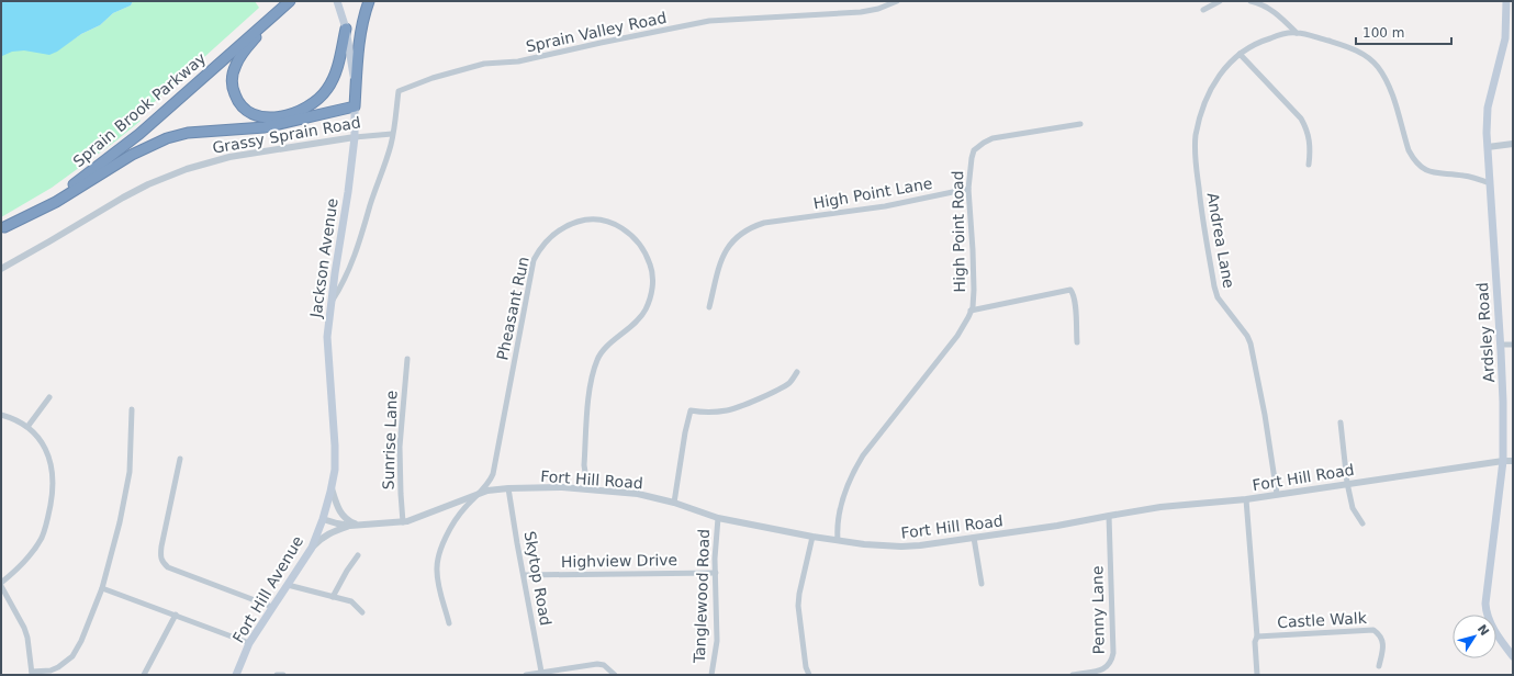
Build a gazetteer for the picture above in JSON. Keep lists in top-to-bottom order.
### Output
{
  "streets": {
    "highway": ["Sprain Brook Parkway"],
    "main road": ["Jackson Avenue", "Ardsley Road", "Fort Hill Avenue"],
    "street": [
      "Sprain Valley Road",
      "Grassy Sprain Road",
      "High Point Lane",
      "High Point Road",
      "Andrea Lane",
      "Pheasant Run",
      "Sunrise Lane",
      "Fort Hill Road",
      "Highview Drive",
      "Skytop Road",
      "Tanglewood Road",
      "Penny Lane",
      "Castle Walk"
    ]
  },
  "crossings": [
    ["Sprain Valley Road", "Grassy Sprain Road"],
    ["Grassy Sprain Road", "Jackson Avenue"],
    ["High Point Lane", "High Point Road"],
    ["High Point Road", "Fort Hill Road"],
    ["Andrea Lane", "Fort Hill Road"],
    ["Jackson Avenue", "Fort Hill Road"],
    ["Jackson Avenue", "Fort Hill Avenue"],
    ["Pheasant Run", "Fort Hill Road"],
    ["Ardsley Road", "Fort Hill Road"],
    ["Sunrise Lane", "Fort Hill Road"],
    ["Fort Hill Road", "Skytop Road"],
    ["Fort Hill Road", "Fort Hill Avenue"],
    ["Fort Hill Road", "Tanglewood Road"],
    ["Fort Hill Road", "Penny Lane"],
    ["Fort Hill Road", "Castle Walk"],
    ["Highview Drive", "Skytop Road"],
    ["Highview Drive", "Tanglewood Road"]
  ],
  "scale_bar": "100 m",
  "north": "top right"
}
